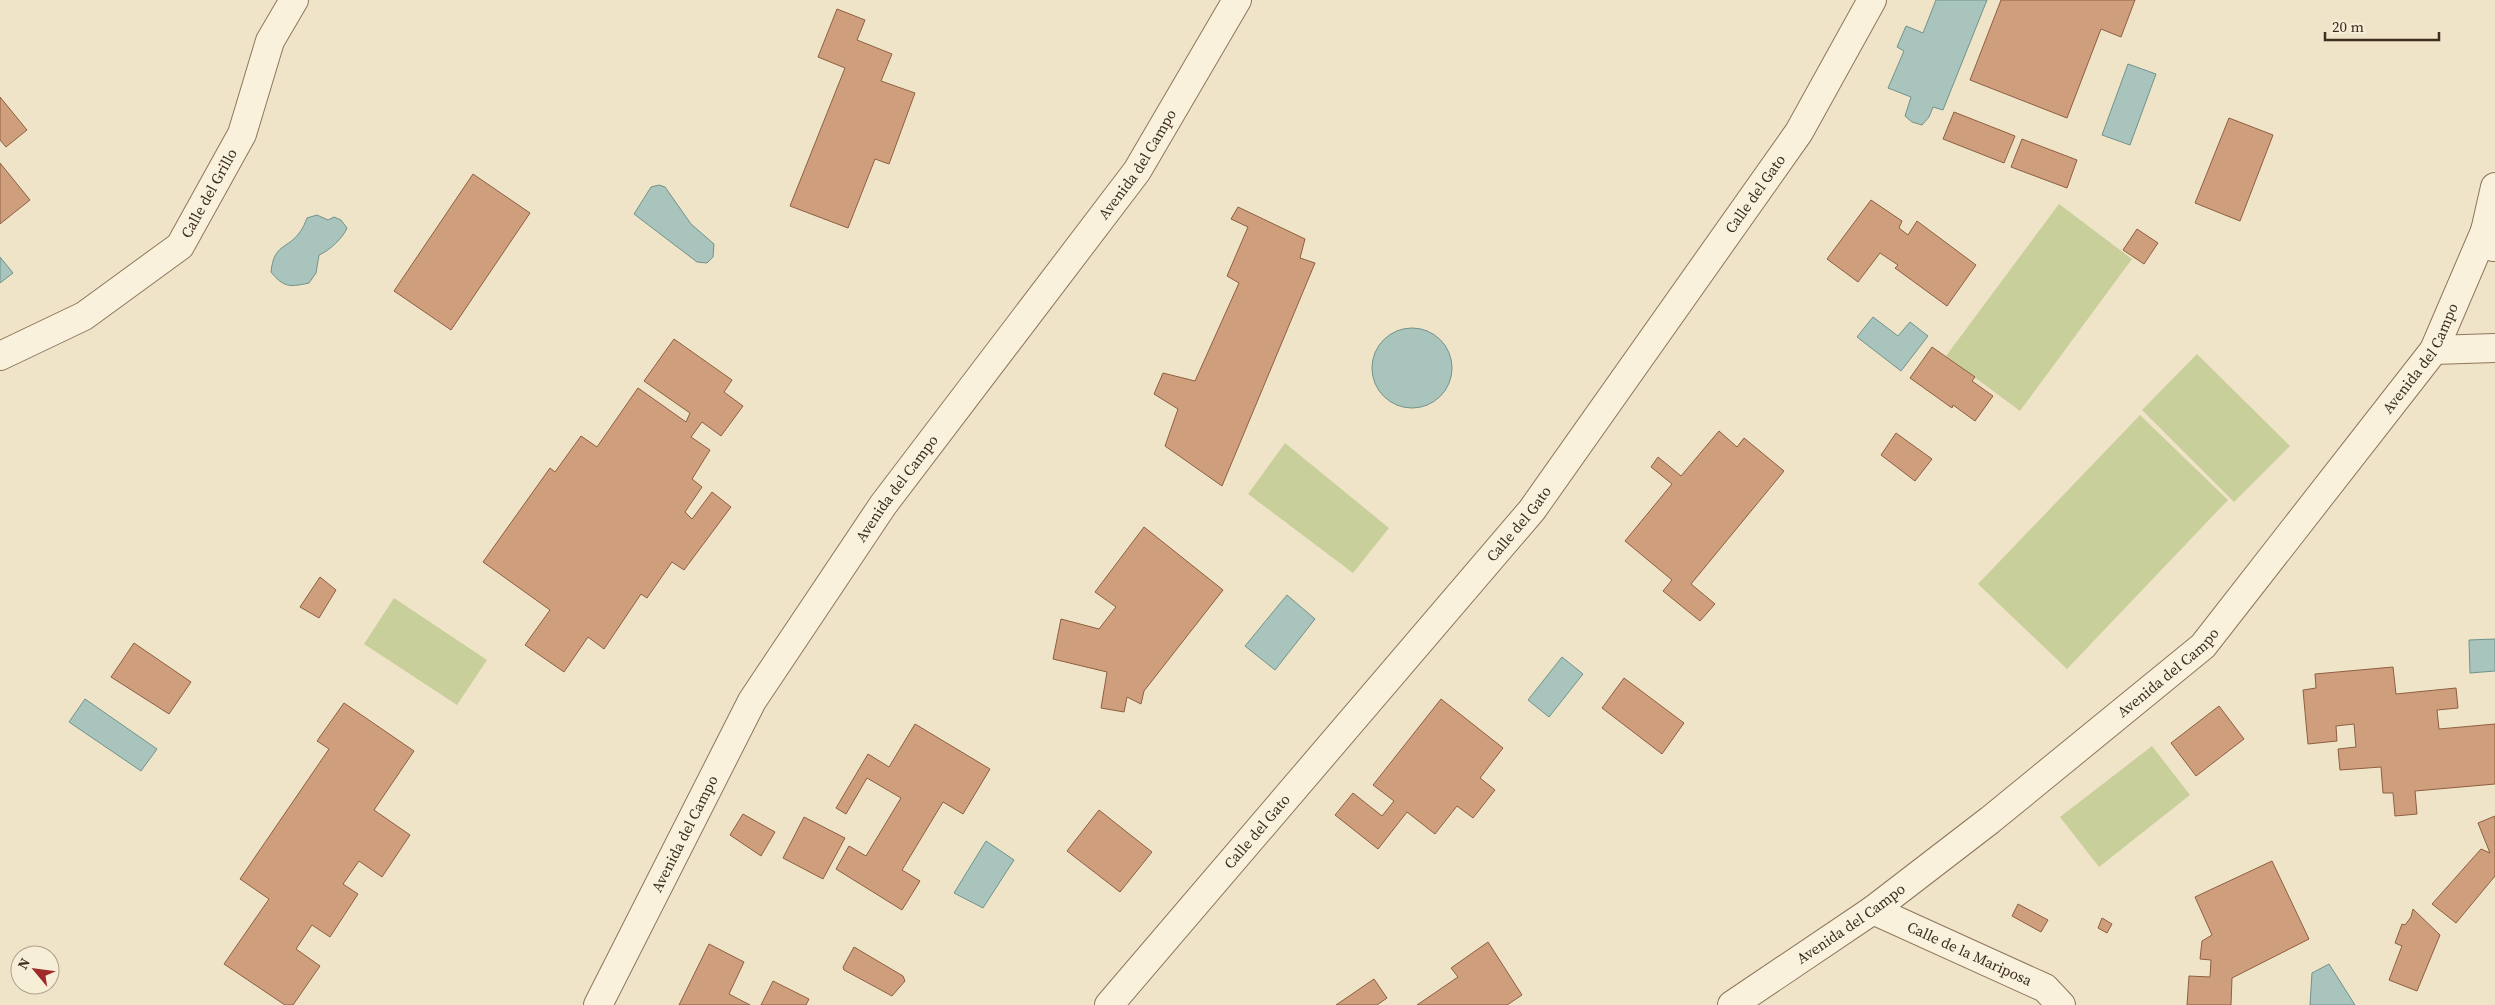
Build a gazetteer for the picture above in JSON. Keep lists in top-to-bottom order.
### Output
{
  "streets": {
    "street": [
      "Avenida del Campo",
      "Calle del Grillo",
      "Calle del Gato",
      "Calle de la Mariposa"
    ]
  },
  "crossings": [
    ["Avenida del Campo", "Calle de la Mariposa"]
  ],
  "scale_bar": "20 m",
  "north": "top left"
}
